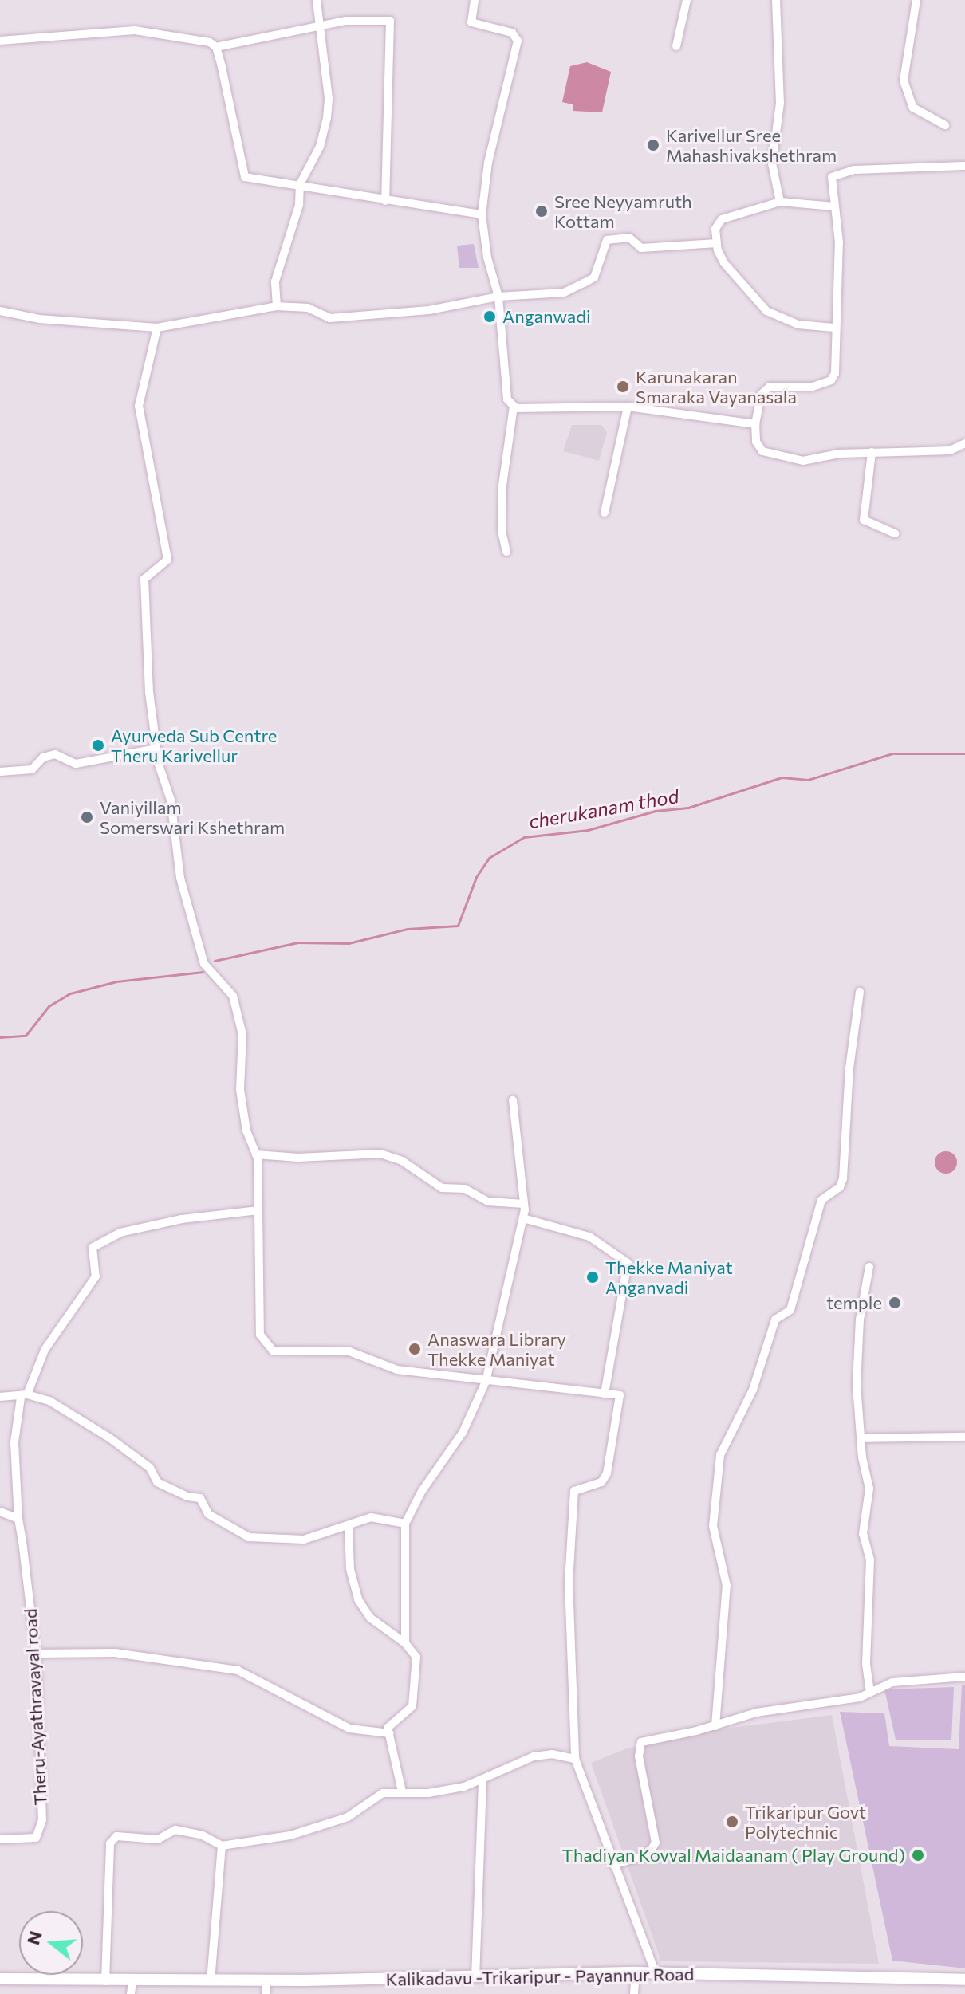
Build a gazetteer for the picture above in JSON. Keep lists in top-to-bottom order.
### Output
{
  "streets": {
    "main road": ["Kalikadavu -Trikaripur - Payannur Road"],
    "street": ["Theru-Ayathravayal road"]
  },
  "water": ["cherukanam thod"],
  "places": [
    "Karivellur Sree Mahashivakshethram",
    "Sree Neyyamruth Kottam",
    "Anganwadi",
    "Karunakaran Smaraka Vayanasala",
    "Ayurveda Sub Centre Theru Karivellur",
    "Vaniyillam Somerswari Kshethram",
    "Thekke Maniyat Anganvadi",
    "temple",
    "Anaswara Library Thekke Maniyat",
    "Trikaripur Govt Polytechnic",
    "Thadiyan Kovval Maidaanam ( Play Ground)"
  ],
  "north": "left"
}
